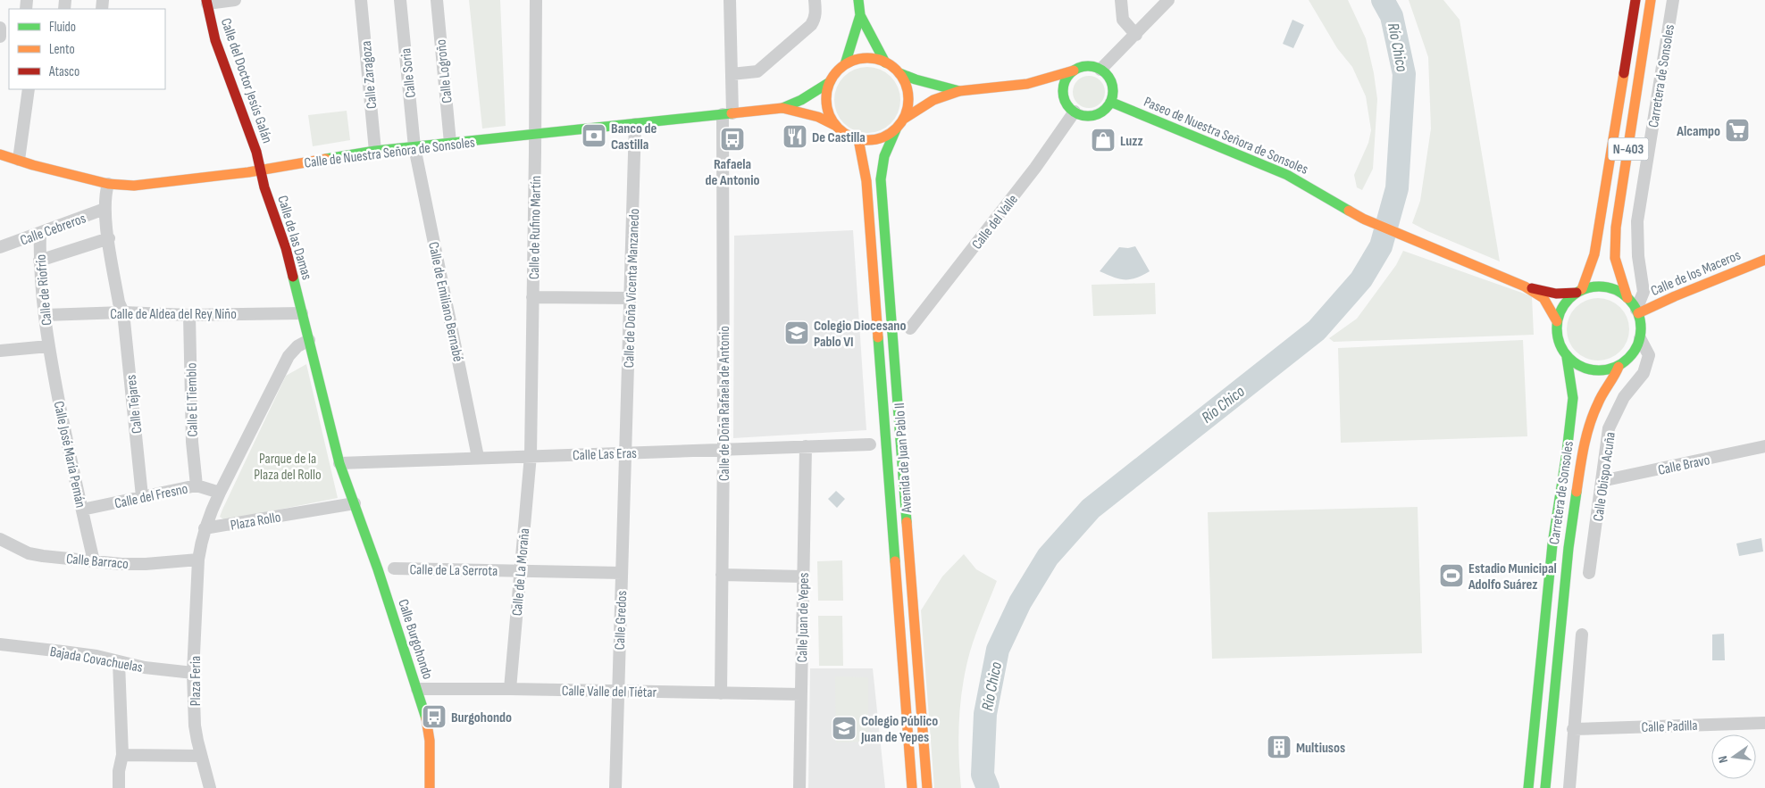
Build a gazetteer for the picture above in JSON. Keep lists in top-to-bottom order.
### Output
{
  "streets": {
    "main road": [
      "Carretera de Sonsoles",
      "Calle del Doctor Jesús Galán",
      "Paseo de Nuestra Señora de Sonsoles",
      "N-403",
      "Calle de Nuestra Señora de Sonsoles",
      "Calle de las Damas",
      "Calle de los Maceros",
      "Avenida de Juan Pablo II",
      "Calle Burgohondo"
    ],
    "street": [
      "Calle Logroño",
      "Calle Soria",
      "Calle Zaragoza",
      "Calle del Valle",
      "Calle de Rufino Martín",
      "Calle Cebreros",
      "Calle de Doña Vicenta Manzanedo",
      "Calle de Riofrío",
      "Calle de Emiliano Bernabé",
      "Calle de Aldea del Rey Niño",
      "Calle El Tiemblo",
      "Calle de Doña Rafaela de Antonio",
      "Calle Tejares",
      "Calle Las Eras",
      "Calle José María Pemán",
      "Calle Bravo",
      "Calle Obispo Acuña",
      "Calle del Fresno",
      "Plaza Rollo",
      "Calle Barraco",
      "Calle de La Serrota",
      "Calle de La Moraña",
      "Calle Juan de Yepes",
      "Calle Gredos",
      "Bajada Covachuelas",
      "Plaza Feria",
      "Calle Valle del Tiétar",
      "Calle Padilla"
    ]
  },
  "crossings": [
    ["Calle Logroño", "Calle de Nuestra Señora de Sonsoles"],
    ["Calle Soria", "Calle de Nuestra Señora de Sonsoles"],
    ["Calle Soria", "Calle de Emiliano Bernabé"],
    ["Calle Zaragoza", "Calle de Nuestra Señora de Sonsoles"],
    ["Carretera de Sonsoles", "Paseo de Nuestra Señora de Sonsoles"],
    ["Carretera de Sonsoles", "N-403"],
    ["Carretera de Sonsoles", "Calle de los Maceros"],
    ["Carretera de Sonsoles", "Calle Obispo Acuña"],
    ["Calle del Doctor Jesús Galán", "Calle de Nuestra Señora de Sonsoles"],
    ["Calle del Doctor Jesús Galán", "Calle de las Damas"],
    ["Paseo de Nuestra Señora de Sonsoles", "N-403"],
    ["Paseo de Nuestra Señora de Sonsoles", "Calle del Valle"],
    ["Paseo de Nuestra Señora de Sonsoles", "Calle de los Maceros"],
    ["Paseo de Nuestra Señora de Sonsoles", "Calle Obispo Acuña"],
    ["N-403", "Calle de los Maceros"],
    ["N-403", "Calle Obispo Acuña"],
    ["Calle de Nuestra Señora de Sonsoles", "Calle de Rufino Martín"],
    ["Calle de Nuestra Señora de Sonsoles", "Calle de las Damas"],
    ["Calle de Nuestra Señora de Sonsoles", "Calle de Doña Vicenta Manzanedo"],
    ["Calle de Nuestra Señora de Sonsoles", "Calle de Emiliano Bernabé"],
    ["Calle de Nuestra Señora de Sonsoles", "Calle de Doña Rafaela de Antonio"],
    ["Calle de Nuestra Señora de Sonsoles", "Calle Tejares"],
    ["Calle de Nuestra Señora de Sonsoles", "Avenida de Juan Pablo II"],
    ["Calle de Rufino Martín", "Calle Las Eras"],
    ["Calle de Rufino Martín", "Calle de La Moraña"],
    ["Calle Cebreros", "Calle de Riofrío"],
    ["Calle Cebreros", "Calle Tejares"],
    ["Calle de las Damas", "Calle de Aldea del Rey Niño"],
    ["Calle de los Maceros", "Calle Obispo Acuña"],
    ["Calle de Doña Vicenta Manzanedo", "Calle Las Eras"],
    ["Calle de Doña Vicenta Manzanedo", "Calle Gredos"],
    ["Calle de Riofrío", "Calle de Aldea del Rey Niño"],
    ["Calle de Riofrío", "Calle José María Pemán"],
    ["Calle de Emiliano Bernabé", "Calle Las Eras"],
    ["Calle de Aldea del Rey Niño", "Calle El Tiemblo"],
    ["Calle de Aldea del Rey Niño", "Calle Tejares"],
    ["Calle El Tiemblo", "Calle del Fresno"],
    ["Calle de Doña Rafaela de Antonio", "Calle Las Eras"],
    ["Calle de Doña Rafaela de Antonio", "Calle Valle del Tiétar"],
    ["Calle Tejares", "Calle del Fresno"],
    ["Calle Las Eras", "Calle de La Moraña"],
    ["Calle Las Eras", "Calle Juan de Yepes"],
    ["Calle Las Eras", "Calle Gredos"],
    ["Calle José María Pemán", "Calle del Fresno"],
    ["Calle José María Pemán", "Calle Barraco"],
    ["Calle Bravo", "Calle Obispo Acuña"],
    ["Calle del Fresno", "Plaza Rollo"],
    ["Plaza Rollo", "Calle Burgohondo"],
    ["Plaza Rollo", "Plaza Feria"],
    ["Calle Barraco", "Plaza Feria"],
    ["Calle de La Serrota", "Calle de La Moraña"],
    ["Calle de La Serrota", "Calle Gredos"],
    ["Calle de La Moraña", "Calle Valle del Tiétar"],
    ["Calle Juan de Yepes", "Calle Valle del Tiétar"],
    ["Calle Gredos", "Calle Valle del Tiétar"],
    ["Calle Burgohondo", "Calle Valle del Tiétar"],
    ["Bajada Covachuelas", "Plaza Feria"]
  ],
  "water": ["Río Chico"],
  "parks": ["Parque de la Plaza del Rollo"],
  "places": {
    "supermarket": ["Alcampo"],
    "bank": ["Banco de Castilla"],
    "restaurant": ["De Castilla"],
    "bus stop": ["Rafaela de Antonio", "Burgohondo"],
    "shop": ["Luzz"],
    "school or university": ["Colegio Diocesano Pablo VI", "Colegio Público Juan de Yepes"],
    "sports": ["Estadio Municipal Adolfo Suárez"],
    "building": ["Multiusos"]
  },
  "legend": ["Fluido", "Lento", "Atasco"],
  "north": "left"
}
